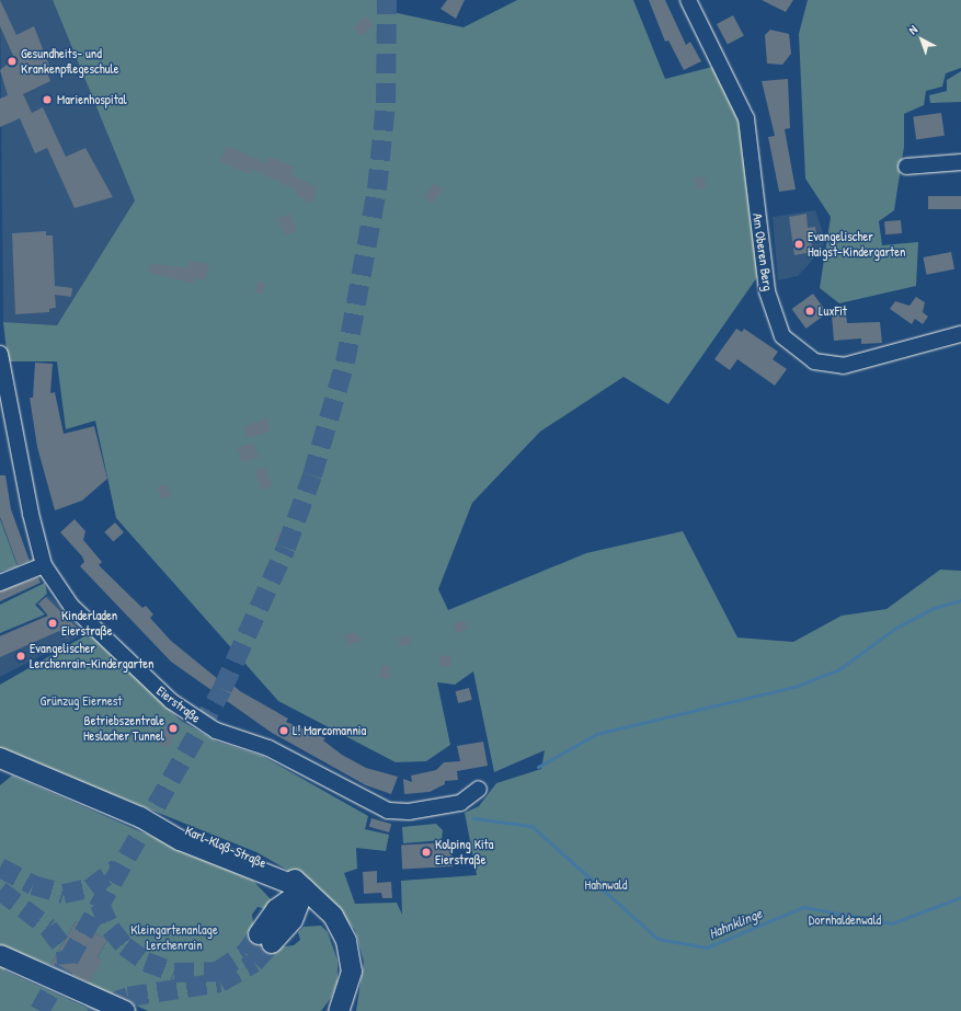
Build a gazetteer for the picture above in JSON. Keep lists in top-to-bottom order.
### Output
{
  "streets": {
    "main road": ["Karl-Kloß-Straße"],
    "street": ["Am Oberen Berg", "Eierstraße"]
  },
  "water": ["Hahnklinge"],
  "parks": [
    "Grünzug Eiernest",
    "Hahnwald",
    "Dornhaldenwald",
    "Kleingartenanlage Lerchenrain"
  ],
  "places": [
    "Gesundheits- und Krankenpflegeschule",
    "Marienhospital",
    "Evangelischer Haigst-Kindergarten",
    "LuxFit",
    "Kinderladen Eierstraße",
    "Evangelischer Lerchenrain-Kindergarten",
    "Betriebszentrale Heslacher Tunnel",
    "L! Marcomannia",
    "Kolping Kita Eierstraße"
  ],
  "north": "top left"
}
